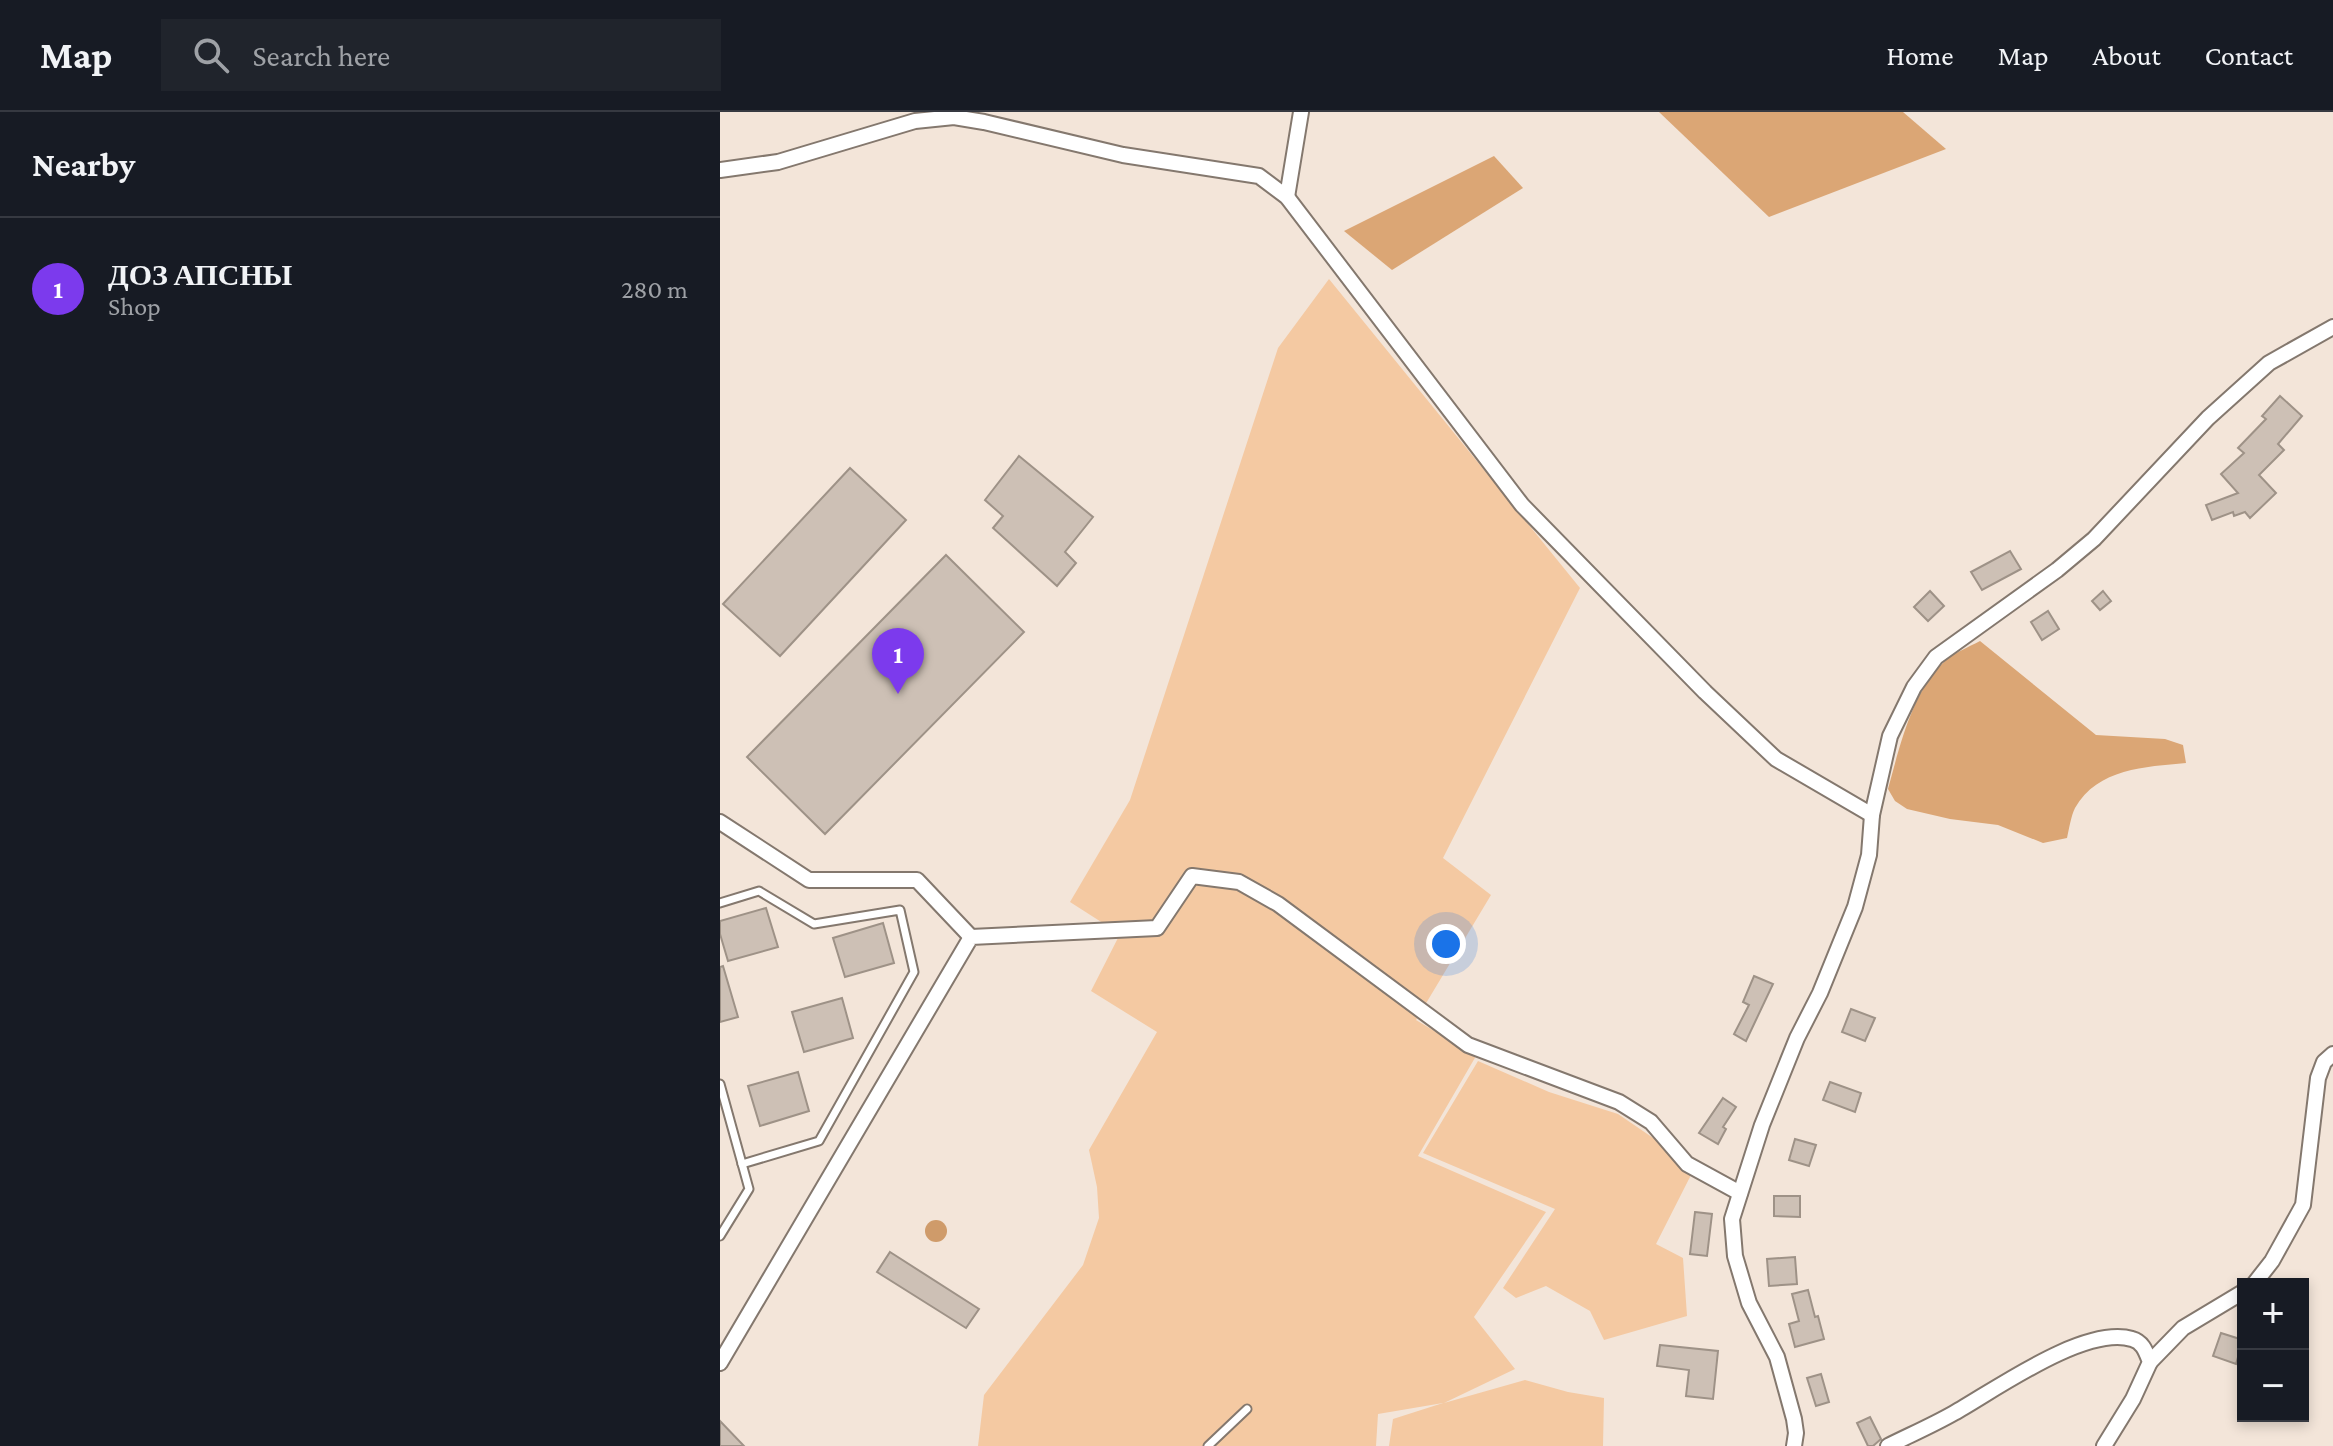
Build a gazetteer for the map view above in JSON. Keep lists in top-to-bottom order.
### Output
{
  "page": {
    "header": "Map",
    "search": "Search here",
    "nav": [
      "Home",
      "Map",
      "About",
      "Contact"
    ],
    "heading": "Nearby",
    "list": [
      {
        "mark": "1",
        "name": "ДОЗ АПСНЫ",
        "note": "Shop",
        "value": "280 m"
      }
    ],
    "pins": "1",
    "map_buttons": ["+", "−"]
  }
}
